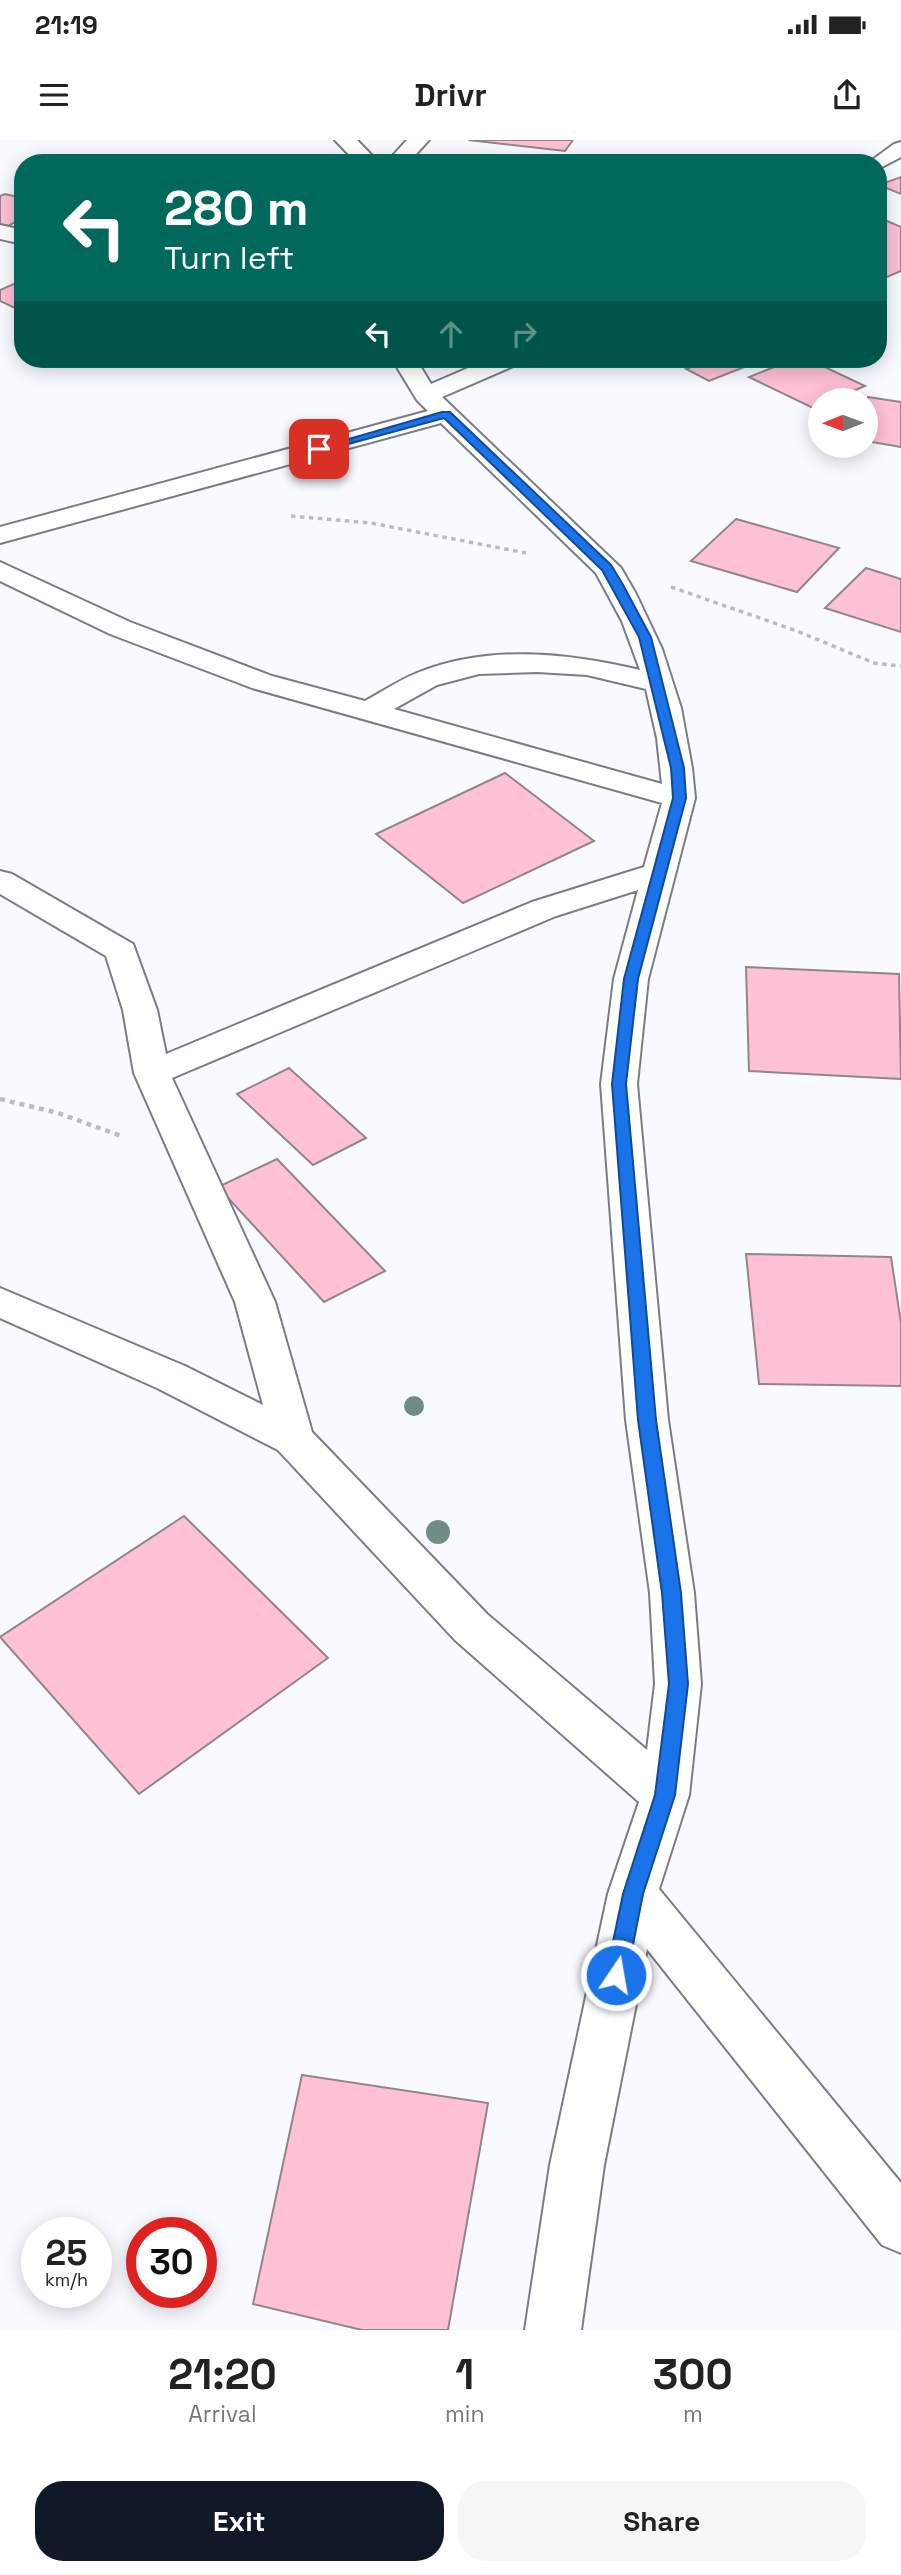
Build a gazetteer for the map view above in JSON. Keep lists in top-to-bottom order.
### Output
{
  "north": "left",
  "page": {
    "status": "21:19",
    "header": "Drivr",
    "turn": ["280 m", "Turn left"],
    "speed": "25 km/h",
    "limit": "30",
    "eta": [
      "21:20",
      "Arrival",
      "1",
      "min",
      "300",
      "m"
    ],
    "buttons": ["Exit", "Share"]
  }
}
